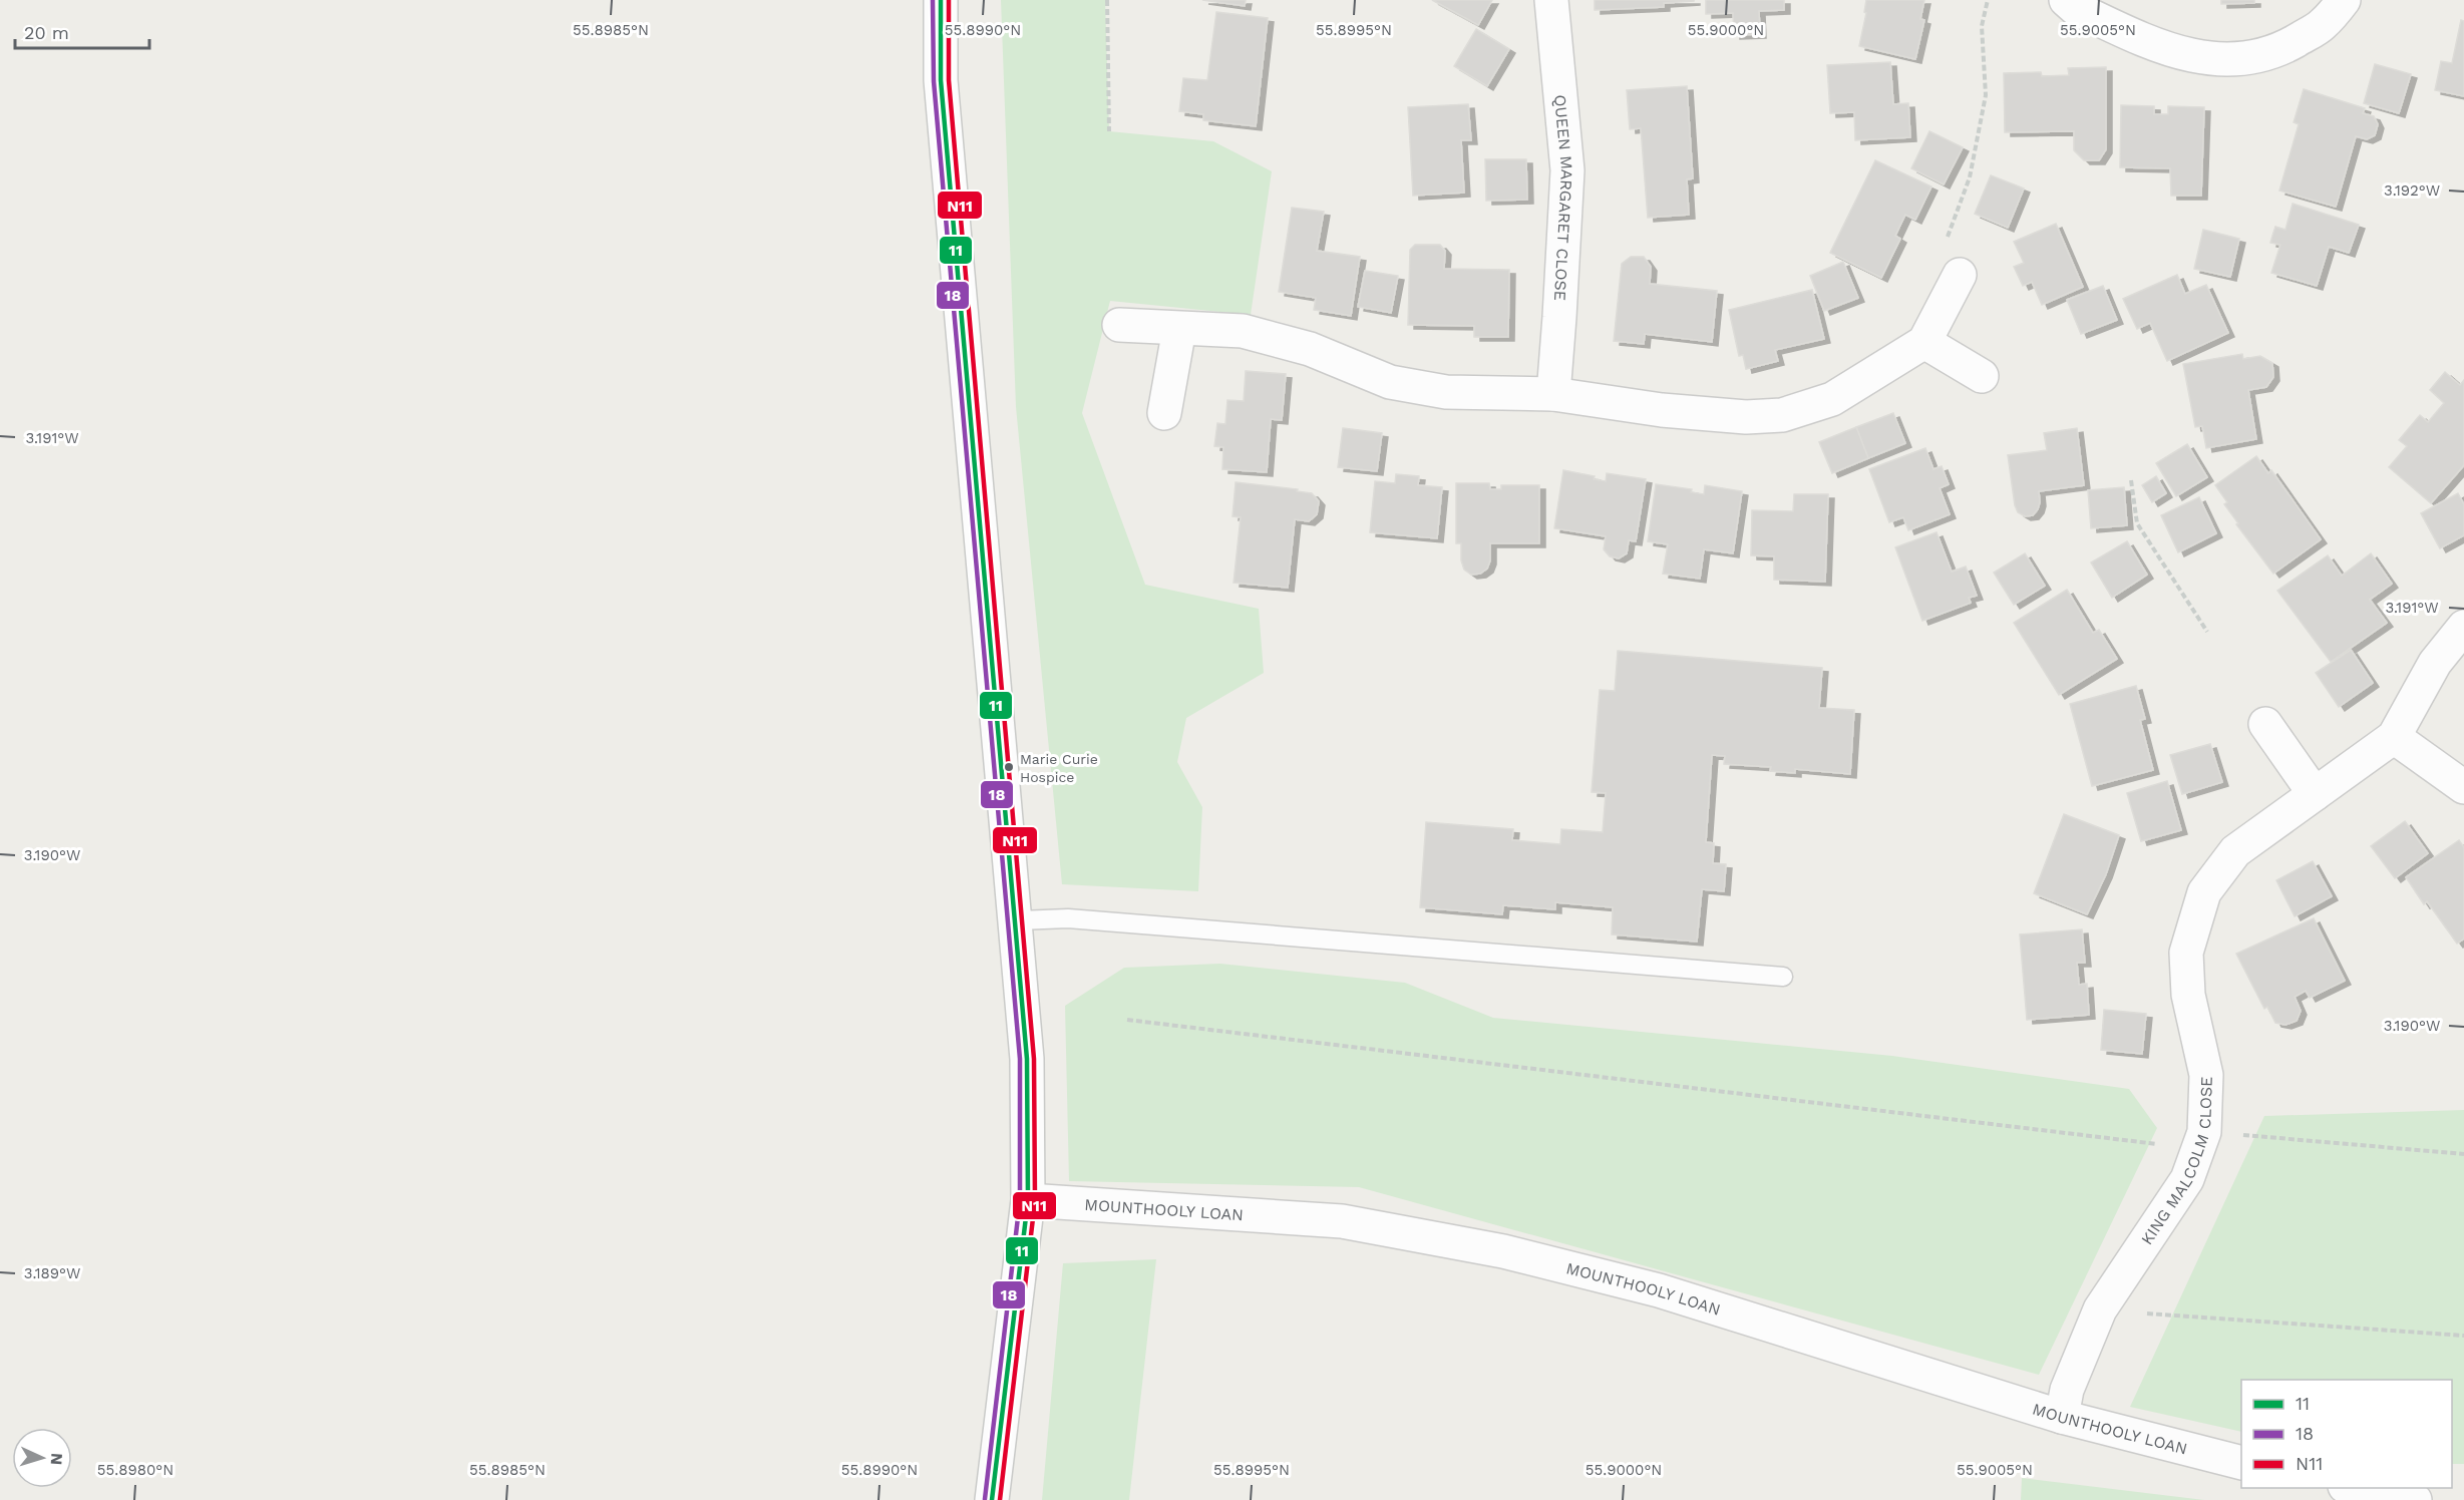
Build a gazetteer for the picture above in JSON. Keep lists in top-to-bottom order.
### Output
{
  "streets": {
    "street": ["QUEEN MARGARET CLOSE", "KING MALCOLM CLOSE", "MOUNTHOOLY LOAN"]
  },
  "crossings": [
    ["KING MALCOLM CLOSE", "MOUNTHOOLY LOAN"]
  ],
  "places": ["Marie Curie Hospice"],
  "lines": ["transit line 11", "transit line 18", "transit line N11"],
  "legend": ["11", "18", "N11"],
  "scale_bar": "20 m",
  "north": "right",
  "coordinates": [
    "55.8985°N",
    "55.8990°N",
    "55.8995°N",
    "55.9000°N",
    "55.9005°N",
    "3.192°W",
    "3.191°W",
    "3.190°W",
    "3.189°W",
    "55.8980°N"
  ]
}
